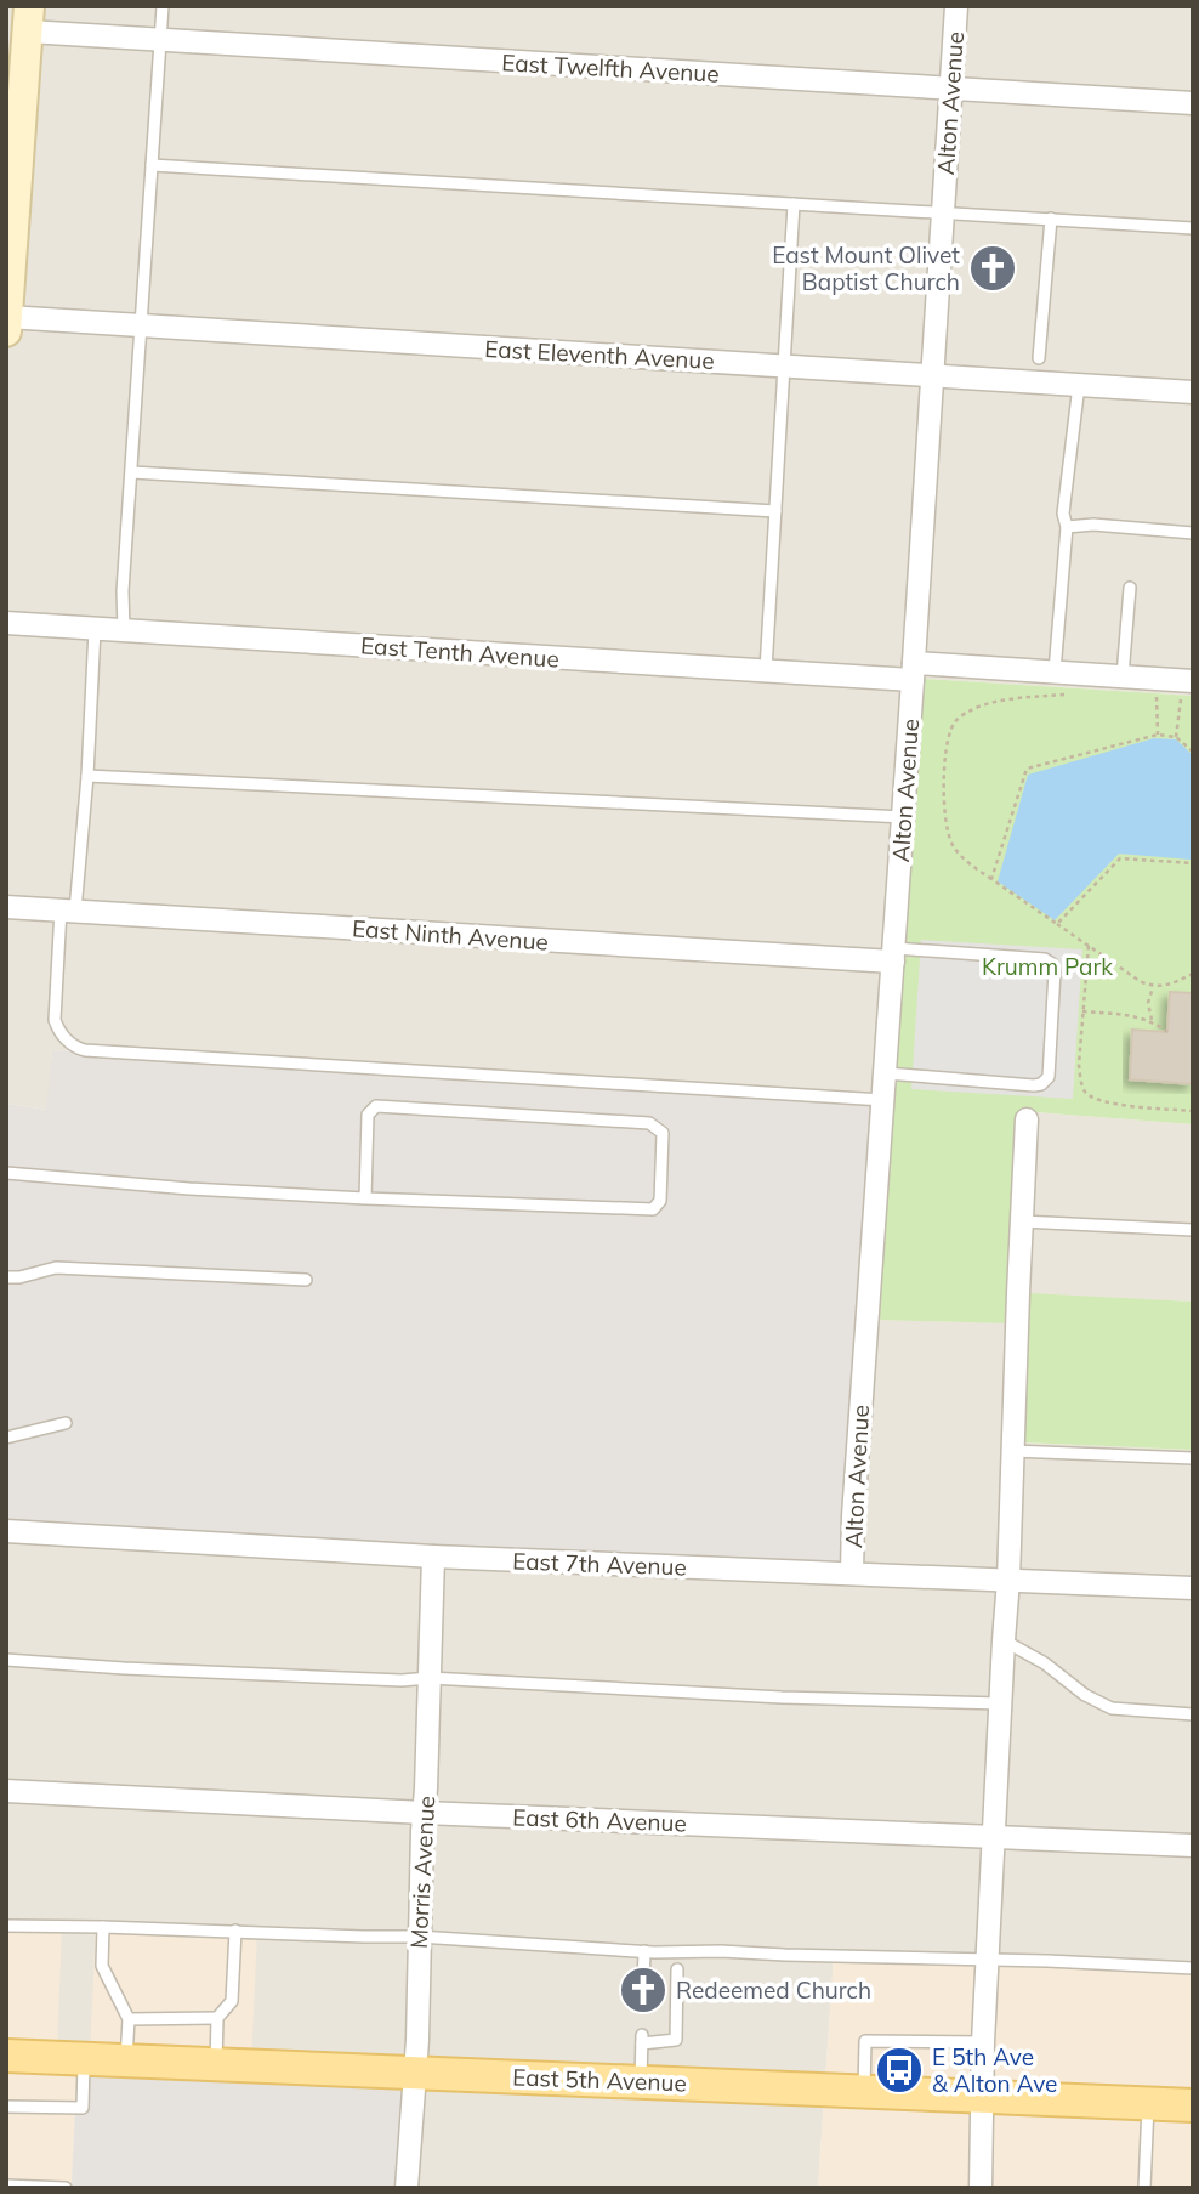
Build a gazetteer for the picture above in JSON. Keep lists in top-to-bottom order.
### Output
{
  "streets": {
    "main road": ["East 5th Avenue"],
    "street": [
      "East Twelfth Avenue",
      "Alton Avenue",
      "East Eleventh Avenue",
      "East Tenth Avenue",
      "East Ninth Avenue",
      "East 7th Avenue",
      "East 6th Avenue",
      "Morris Avenue"
    ]
  },
  "crossings": [
    ["East Twelfth Avenue", "Alton Avenue"],
    ["Alton Avenue", "East Eleventh Avenue"],
    ["Alton Avenue", "East Tenth Avenue"],
    ["Alton Avenue", "East Ninth Avenue"],
    ["Alton Avenue", "East 7th Avenue"],
    ["East 7th Avenue", "Morris Avenue"],
    ["East 6th Avenue", "Morris Avenue"],
    ["Morris Avenue", "East 5th Avenue"]
  ],
  "parks": ["Krumm Park"],
  "places": {
    "church": ["East Mount Olivet Baptist Church", "Redeemed Church"],
    "bus stop": ["E 5th Ave & Alton Ave"]
  }
}
